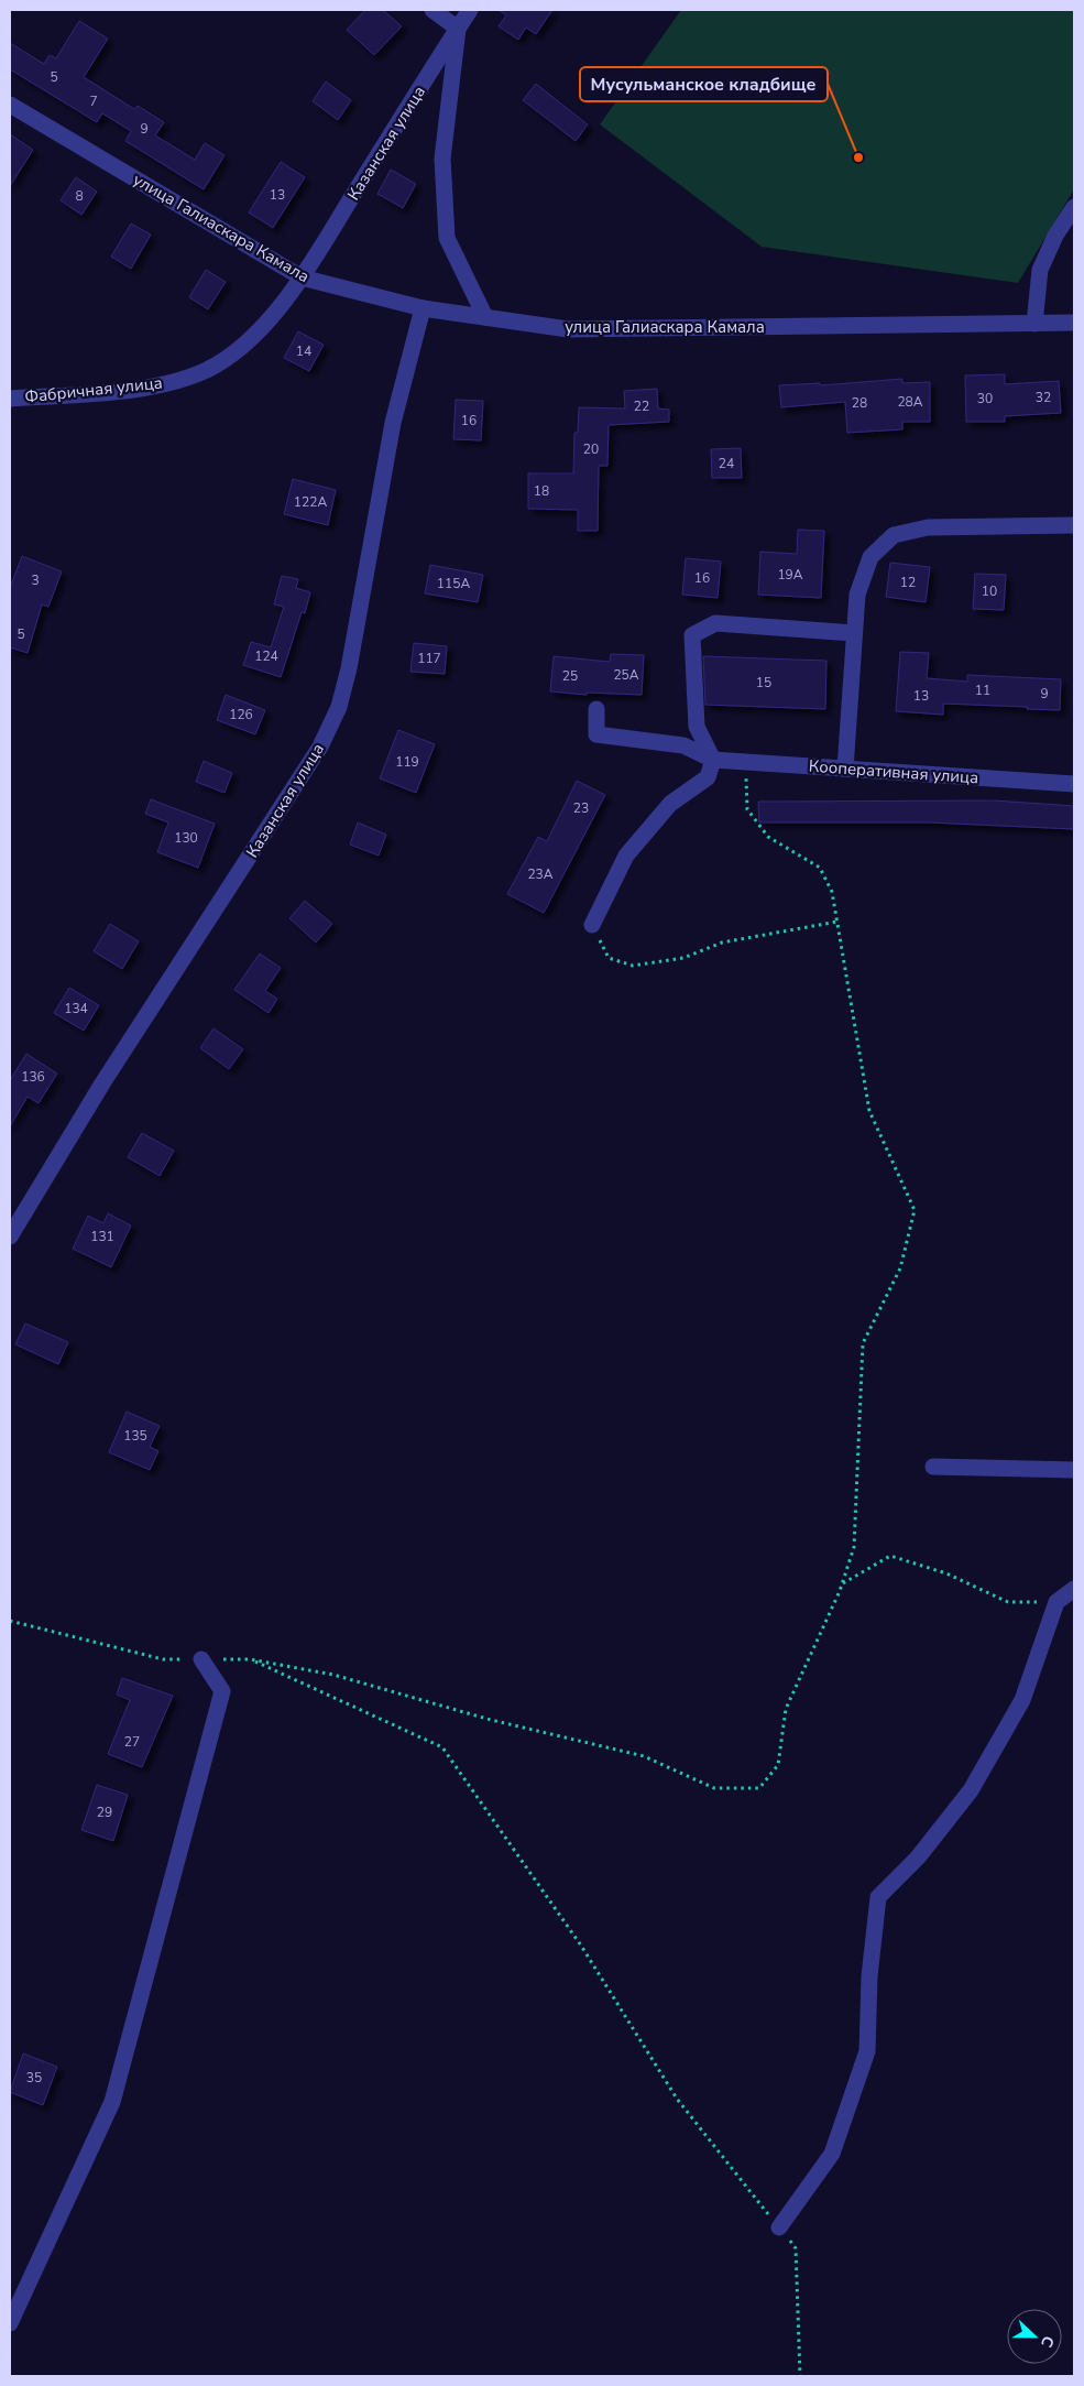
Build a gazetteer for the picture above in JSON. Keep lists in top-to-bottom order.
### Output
{
  "streets": {
    "street": [
      "Казанская улица",
      "улица Галиаскара Камала",
      "Фабричная улица",
      "Кооперативная улица"
    ]
  },
  "crossings": [
    ["Казанская улица", "улица Галиаскара Камала"],
    ["Казанская улица", "Фабричная улица"],
    ["улица Галиаскара Камала", "Фабричная улица"]
  ],
  "places": ["Мусульманское кладбище"],
  "house_numbers": [
    "5",
    "7",
    "9",
    "13",
    "8",
    "14",
    "32",
    "30",
    "28А",
    "28",
    "22",
    "16",
    "20",
    "24",
    "18",
    "122А",
    "19А",
    "16",
    "3",
    "12",
    "115А",
    "10",
    "5",
    "124",
    "117",
    "25А",
    "25",
    "15",
    "11",
    "9",
    "13",
    "126",
    "119",
    "23",
    "130",
    "23А",
    "134",
    "136",
    "131",
    "135",
    "27",
    "29",
    "35"
  ],
  "north": "right"
}
